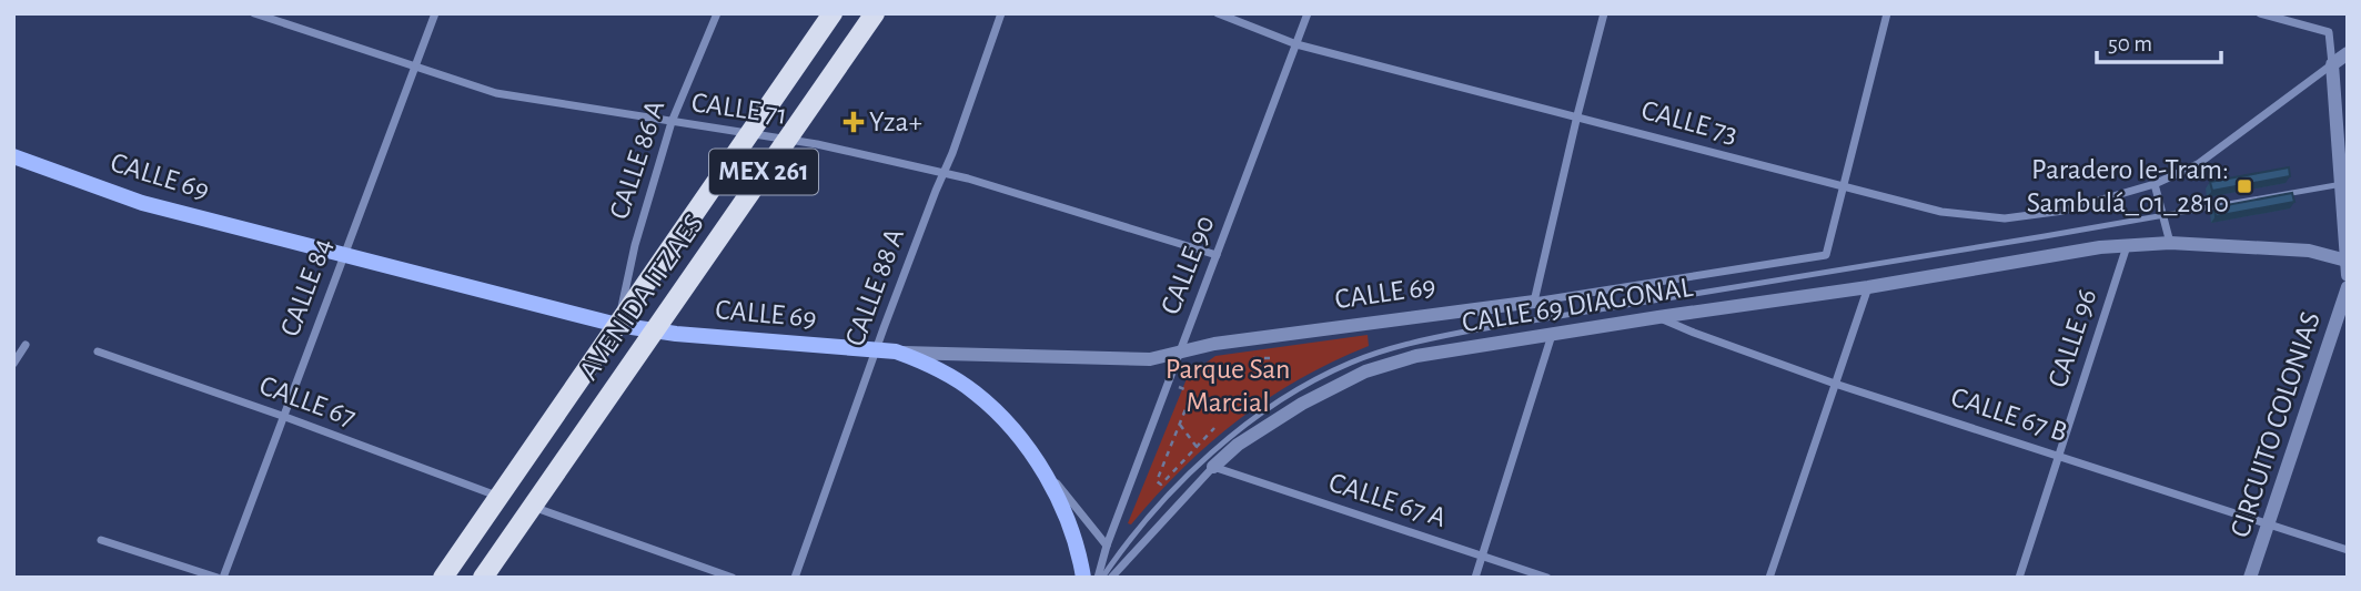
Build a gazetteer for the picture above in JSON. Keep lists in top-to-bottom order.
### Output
{
  "streets": {
    "main road": ["MEX 261", "CALLE 69", "AVENIDA ITZAES"],
    "street": [
      "CALLE 71",
      "CALLE 73",
      "CALLE 86 A",
      "CALLE 90",
      "CALLE 84",
      "CALLE 88 A",
      "CALLE 69 DIAGONAL",
      "CALLE 96",
      "CALLE 67",
      "CALLE 67 B",
      "CIRCUITO COLONIAS",
      "CALLE 67 A"
    ]
  },
  "crossings": [
    ["CALLE 71", "CALLE 86 A"],
    ["CALLE 71", "CALLE 90"],
    ["CALLE 71", "CALLE 84"],
    ["CALLE 71", "CALLE 88 A"],
    ["CALLE 71", "AVENIDA ITZAES"],
    ["CALLE 73", "CALLE 90"],
    ["CALLE 86 A", "CALLE 69"],
    ["CALLE 86 A", "AVENIDA ITZAES"],
    ["CALLE 69", "CALLE 90"],
    ["CALLE 69", "CALLE 84"],
    ["CALLE 69", "CALLE 88 A"],
    ["CALLE 69", "AVENIDA ITZAES"],
    ["CALLE 84", "CALLE 67"],
    ["AVENIDA ITZAES", "CALLE 67"],
    ["CALLE 69 DIAGONAL", "CALLE 96"],
    ["CALLE 69 DIAGONAL", "CALLE 67 B"],
    ["CALLE 69 DIAGONAL", "CALLE 67 A"],
    ["CALLE 96", "CALLE 67 B"],
    ["CALLE 67 B", "CIRCUITO COLONIAS"]
  ],
  "parks": ["Parque San Marcial"],
  "places": {
    "health": ["Yza+"],
    "transit": ["Paradero Ie-Tram: Sambulá_01_2810"]
  },
  "scale_bar": "50 m"
}
